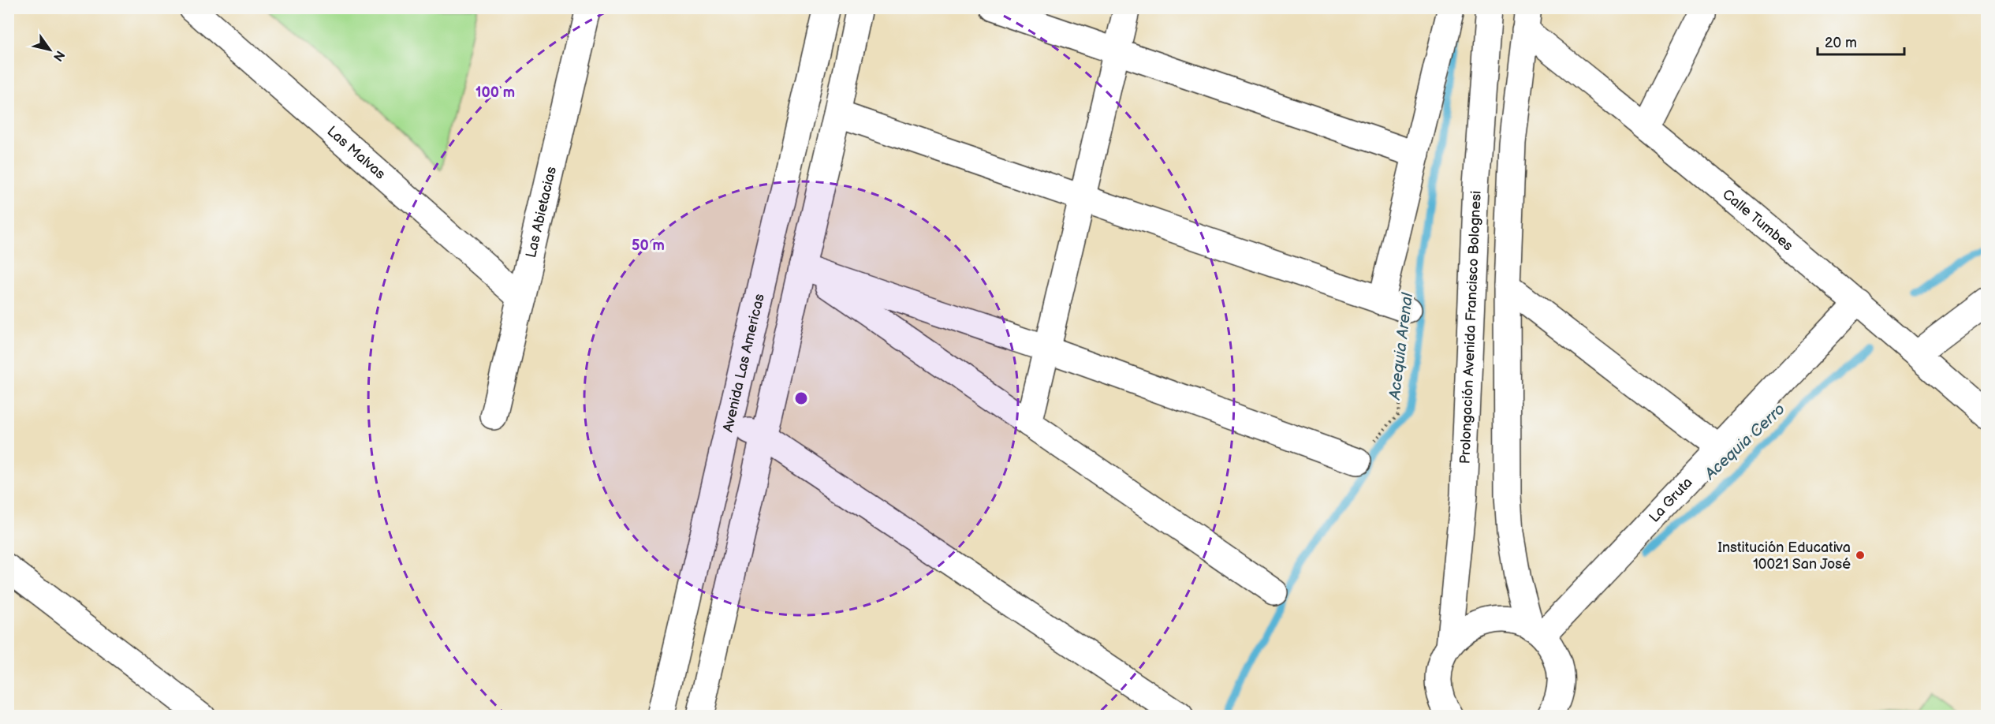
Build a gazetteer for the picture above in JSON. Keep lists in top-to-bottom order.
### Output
{
  "streets": {
    "street": [
      "Las Malvas",
      "Las Abietacias",
      "Calle Tumbes",
      "Prolongación Avenida Francisco Bolognesi",
      "Avenida Las Americas",
      "La Gruta"
    ]
  },
  "crossings": [
    ["Las Malvas", "Las Abietacias"],
    ["Calle Tumbes", "La Gruta"]
  ],
  "water": ["Acequia Arenal", "Acequia Cerro"],
  "places": ["Institución Educativa 10021 San José"],
  "scale_bar": "20 m",
  "north": "bottom right",
  "rings": ["100 m", "50 m"]
}
